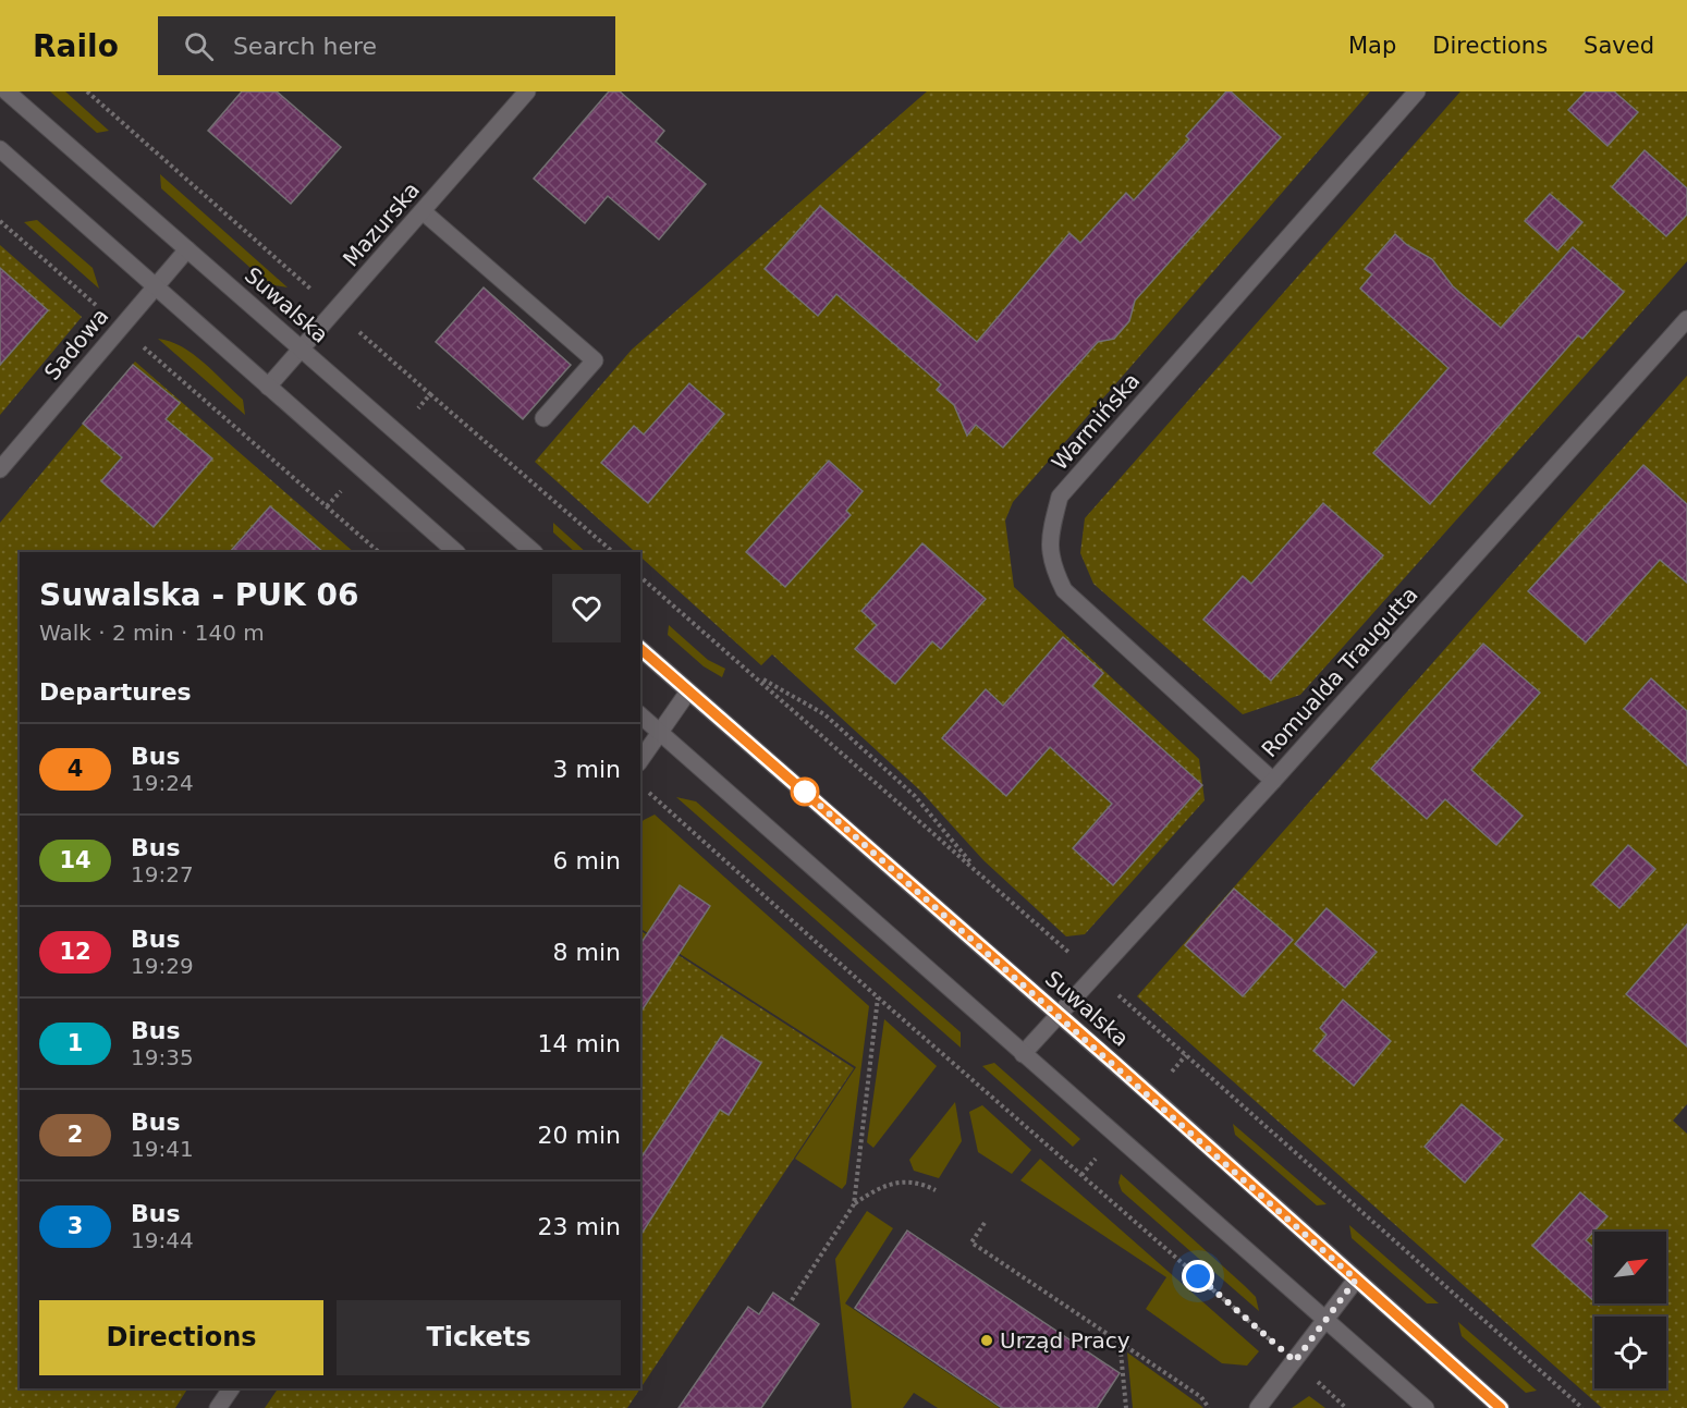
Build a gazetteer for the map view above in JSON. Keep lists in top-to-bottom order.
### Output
{
  "streets": {
    "street": [
      "Mazurska",
      "Suwalska",
      "Sadowa",
      "Warmińska",
      "Romualda Traugutta"
    ]
  },
  "crossings": [
    ["Mazurska", "Suwalska"],
    ["Suwalska", "Sadowa"],
    ["Suwalska", "Romualda Traugutta"],
    ["Warmińska", "Romualda Traugutta"]
  ],
  "places": ["Urząd Pracy"],
  "lines": ["bus line 4"],
  "north": "top right",
  "page": {
    "header": "Railo",
    "search": "Search here",
    "nav": ["Map", "Directions", "Saved"],
    "heading": [
      ["Suwalska - PUK 06", "Walk · 2 min · 140 m"],
      "Departures"
    ],
    "list": [
      {
        "mark": "4",
        "name": "Bus",
        "note": "19:24",
        "value": "3 min"
      },
      {
        "mark": "14",
        "name": "Bus",
        "note": "19:27",
        "value": "6 min"
      },
      {
        "mark": "12",
        "name": "Bus",
        "note": "19:29",
        "value": "8 min"
      },
      {
        "mark": "1",
        "name": "Bus",
        "note": "19:35",
        "value": "14 min"
      },
      {
        "mark": "2",
        "name": "Bus",
        "note": "19:41",
        "value": "20 min"
      },
      {
        "mark": "3",
        "name": "Bus",
        "note": "19:44",
        "value": "23 min"
      }
    ],
    "buttons": ["Directions", "Tickets"]
  }
}
